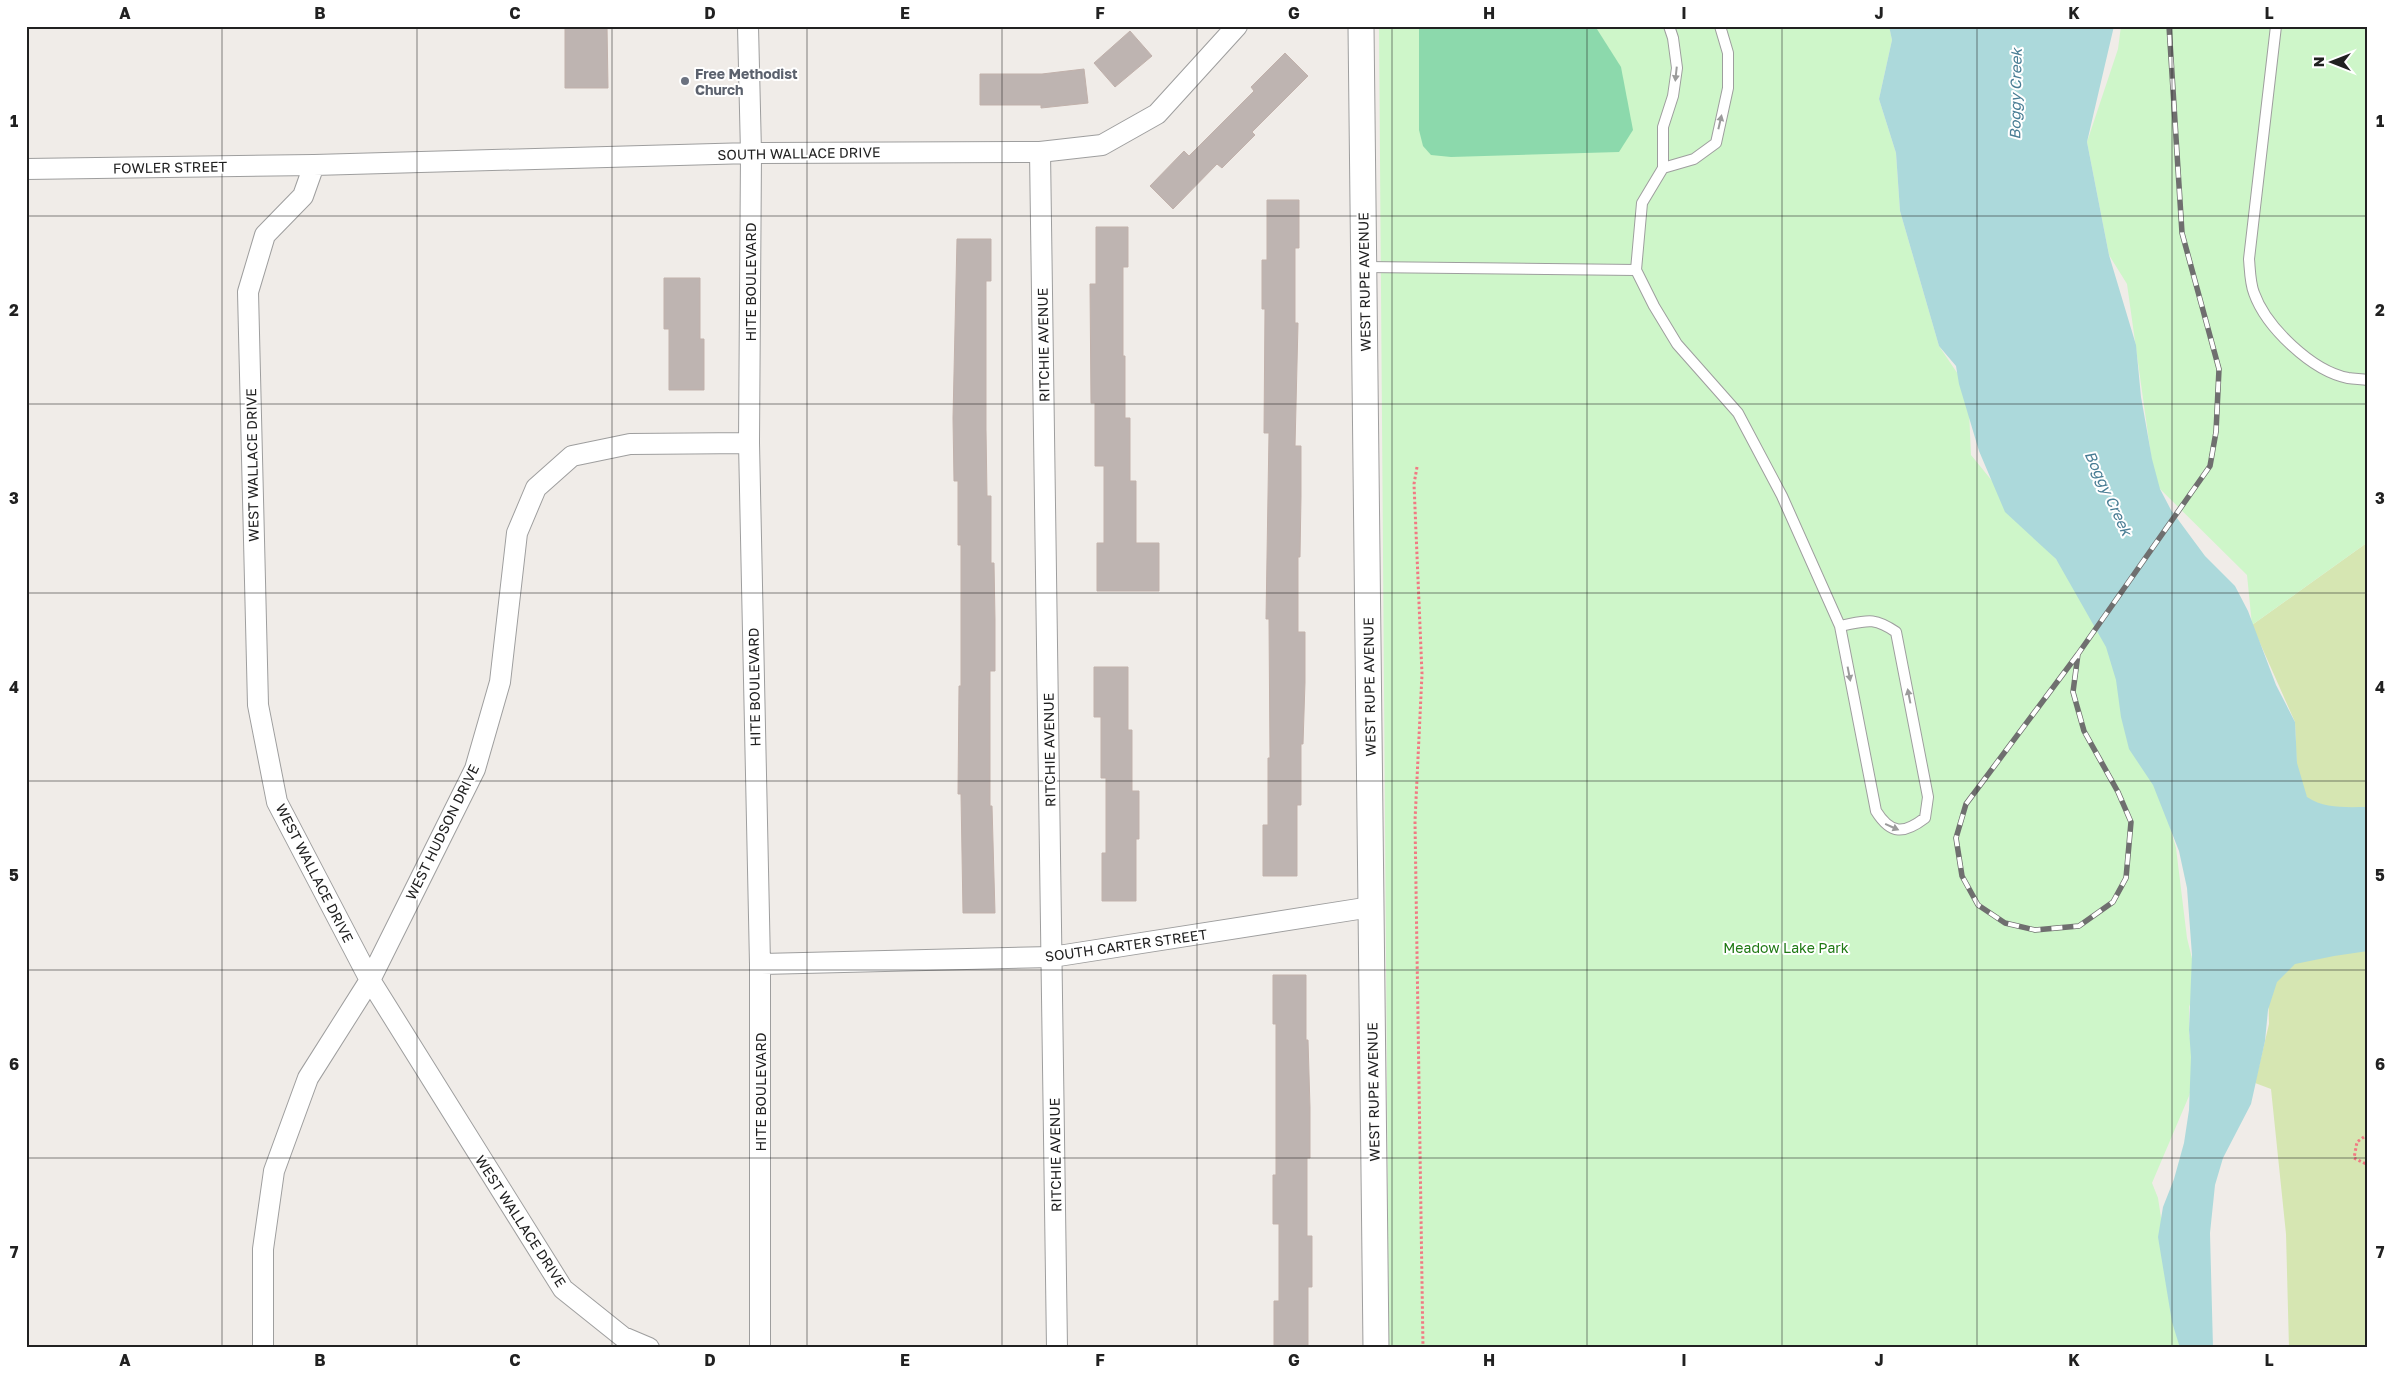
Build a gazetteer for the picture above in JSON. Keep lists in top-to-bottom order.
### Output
{
  "streets": {
    "street": [
      "SOUTH WALLACE DRIVE",
      "FOWLER STREET",
      "HITE BOULEVARD",
      "WEST RUPE AVENUE",
      "RITCHIE AVENUE",
      "WEST WALLACE DRIVE",
      "WEST HUDSON DRIVE",
      "SOUTH CARTER STREET"
    ]
  },
  "crossings": [
    ["SOUTH WALLACE DRIVE", "FOWLER STREET"],
    ["SOUTH WALLACE DRIVE", "HITE BOULEVARD"],
    ["SOUTH WALLACE DRIVE", "RITCHIE AVENUE"],
    ["SOUTH WALLACE DRIVE", "WEST WALLACE DRIVE"],
    ["FOWLER STREET", "WEST WALLACE DRIVE"],
    ["HITE BOULEVARD", "WEST HUDSON DRIVE"],
    ["HITE BOULEVARD", "SOUTH CARTER STREET"],
    ["WEST RUPE AVENUE", "SOUTH CARTER STREET"],
    ["RITCHIE AVENUE", "SOUTH CARTER STREET"],
    ["WEST WALLACE DRIVE", "WEST HUDSON DRIVE"]
  ],
  "water": ["Boggy Creek"],
  "parks": ["Meadow Lake Park"],
  "places": ["Free Methodist Church"],
  "north": "left",
  "grid": {
    "columns": [
      "A",
      "B",
      "C",
      "D",
      "E",
      "F",
      "G",
      "H",
      "I",
      "J",
      "K",
      "L"
    ],
    "rows": [
      "1",
      "2",
      "3",
      "4",
      "5",
      "6",
      "7"
    ]
  }
}
